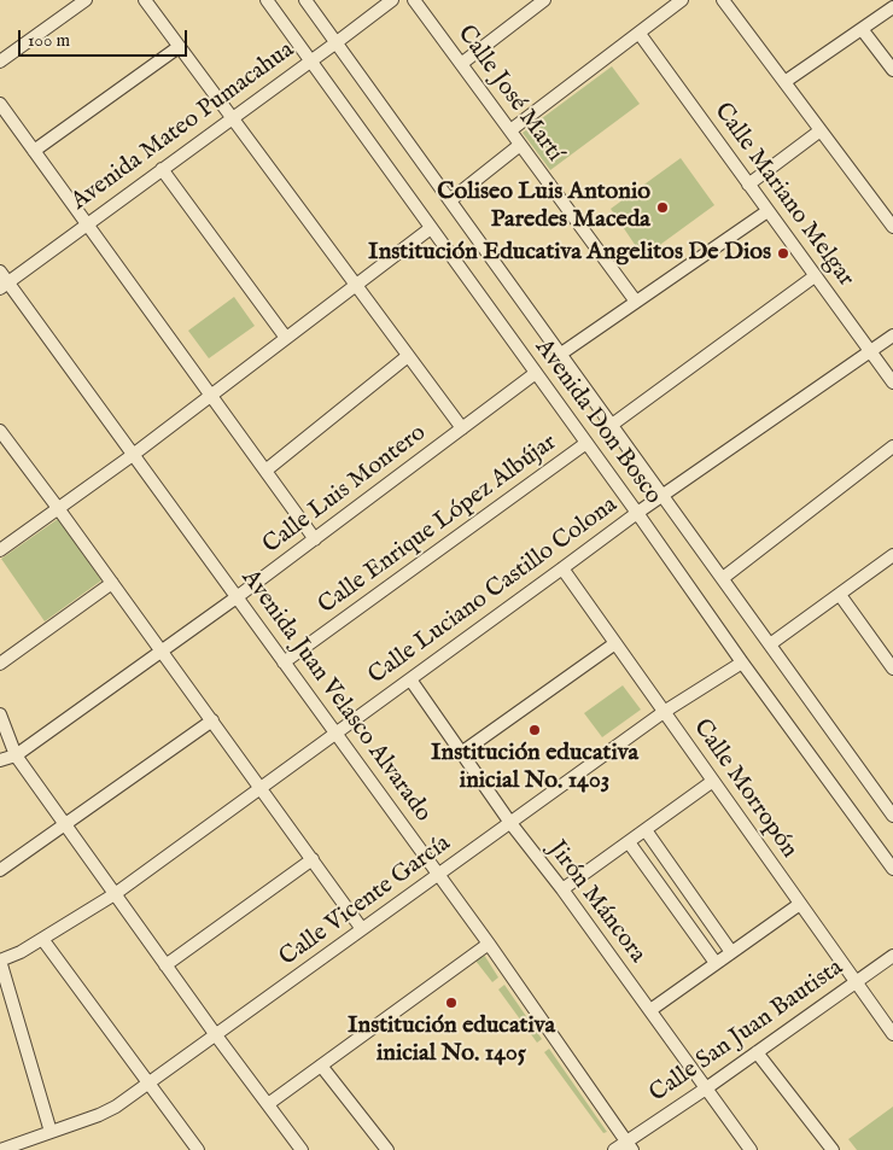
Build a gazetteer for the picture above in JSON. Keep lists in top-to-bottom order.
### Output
{
  "streets": {
    "street": [
      "Calle José Martí",
      "Avenida Mateo Pumacahua",
      "Calle Mariano Melgar",
      "Avenida Don Bosco",
      "Calle Luis Montero",
      "Calle Enrique López Albújar",
      "Calle Luciano Castillo Colona",
      "Avenida Juan Velasco Alvarado",
      "Calle Morropón",
      "Calle Vicente García",
      "Jirón Máncora",
      "Calle San Juan Bautista"
    ]
  },
  "crossings": [
    ["Avenida Mateo Pumacahua", "Avenida Don Bosco"],
    ["Avenida Mateo Pumacahua", "Avenida Juan Velasco Alvarado"],
    ["Calle Mariano Melgar", "Calle Luciano Castillo Colona"],
    ["Avenida Don Bosco", "Calle Luis Montero"],
    ["Avenida Don Bosco", "Calle Enrique López Albújar"],
    ["Avenida Don Bosco", "Calle Luciano Castillo Colona"],
    ["Avenida Don Bosco", "Calle Vicente García"],
    ["Calle Luis Montero", "Avenida Juan Velasco Alvarado"],
    ["Calle Enrique López Albújar", "Avenida Juan Velasco Alvarado"],
    ["Calle Luciano Castillo Colona", "Avenida Juan Velasco Alvarado"],
    ["Calle Luciano Castillo Colona", "Calle Morropón"],
    ["Calle Luciano Castillo Colona", "Jirón Máncora"],
    ["Avenida Juan Velasco Alvarado", "Calle Vicente García"],
    ["Avenida Juan Velasco Alvarado", "Calle San Juan Bautista"],
    ["Calle Morropón", "Calle Vicente García"],
    ["Calle Morropón", "Calle San Juan Bautista"],
    ["Calle Vicente García", "Jirón Máncora"],
    ["Jirón Máncora", "Calle San Juan Bautista"]
  ],
  "places": [
    "Coliseo Luis Antonio Paredes Maceda",
    "Institución Educativa Angelitos De Dios",
    "Institución educativa inicial No. 1403",
    "Institución educativa inicial No. 1405"
  ],
  "scale_bar": "100 m"
}
